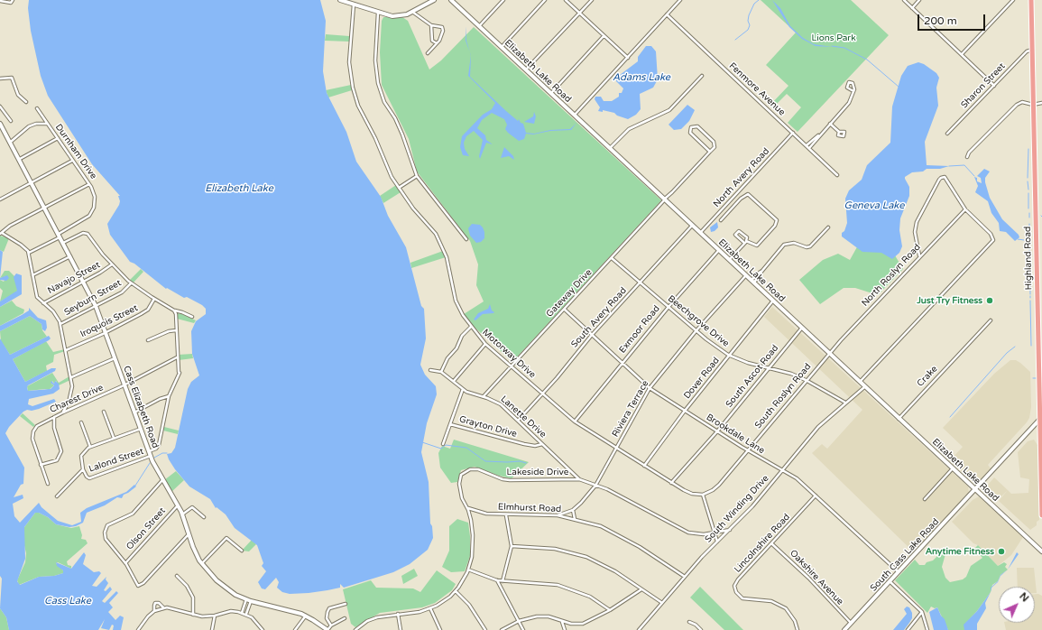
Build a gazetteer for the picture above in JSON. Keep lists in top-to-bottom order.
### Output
{
  "streets": {
    "highway": ["Highland Road"],
    "street": [
      "Elizabeth Lake Road",
      "Sharon Street",
      "Fenmore Avenue",
      "Durnham Drive",
      "North Avery Road",
      "North Roslyn Road",
      "Navajo Street",
      "Gateway Drive",
      "Seyburn Street",
      "South Avery Road",
      "Iroquois Street",
      "Beechgrove Drive",
      "Exmoor Road",
      "Motorway Drive",
      "South Ascot Road",
      "Crake",
      "Dover Road",
      "South Roslyn Road",
      "Charest Drive",
      "Cass Elizabeth Road",
      "Riviera Terrace",
      "Lanette Drive",
      "Grayton Drive",
      "Brookdale Lane",
      "Lalond Street",
      "Lakeside Drive",
      "Elmhurst Road",
      "South Winding Drive",
      "Olson Street",
      "Lincolnshire Road",
      "South Cass Lake Road",
      "Oakshire Avenue"
    ]
  },
  "crossings": [
    ["Elizabeth Lake Road", "North Avery Road"],
    ["Elizabeth Lake Road", "North Roslyn Road"],
    ["Elizabeth Lake Road", "Gateway Drive"],
    ["Elizabeth Lake Road", "South Avery Road"],
    ["Elizabeth Lake Road", "Exmoor Road"],
    ["Elizabeth Lake Road", "South Ascot Road"],
    ["Elizabeth Lake Road", "Crake"],
    ["Elizabeth Lake Road", "Dover Road"],
    ["Elizabeth Lake Road", "South Roslyn Road"],
    ["Elizabeth Lake Road", "Riviera Terrace"],
    ["Elizabeth Lake Road", "South Winding Drive"],
    ["Elizabeth Lake Road", "South Cass Lake Road"],
    ["Sharon Street", "Highland Road"],
    ["Fenmore Avenue", "North Avery Road"],
    ["Durnham Drive", "Cass Elizabeth Road"],
    ["Highland Road", "South Cass Lake Road"],
    ["North Roslyn Road", "South Roslyn Road"],
    ["Navajo Street", "Cass Elizabeth Road"],
    ["Gateway Drive", "Beechgrove Drive"],
    ["Gateway Drive", "Motorway Drive"],
    ["Gateway Drive", "Lanette Drive"],
    ["Gateway Drive", "Brookdale Lane"],
    ["Seyburn Street", "Cass Elizabeth Road"],
    ["South Avery Road", "Beechgrove Drive"],
    ["South Avery Road", "Motorway Drive"],
    ["South Avery Road", "Lanette Drive"],
    ["South Avery Road", "Brookdale Lane"],
    ["Iroquois Street", "Cass Elizabeth Road"],
    ["Beechgrove Drive", "Exmoor Road"],
    ["Beechgrove Drive", "South Ascot Road"],
    ["Beechgrove Drive", "Dover Road"],
    ["Beechgrove Drive", "South Roslyn Road"],
    ["Beechgrove Drive", "Riviera Terrace"],
    ["Beechgrove Drive", "South Winding Drive"],
    ["Exmoor Road", "Motorway Drive"],
    ["Exmoor Road", "Brookdale Lane"],
    ["Motorway Drive", "South Ascot Road"],
    ["Motorway Drive", "Dover Road"],
    ["Motorway Drive", "South Roslyn Road"],
    ["Motorway Drive", "Riviera Terrace"],
    ["South Ascot Road", "Brookdale Lane"],
    ["Dover Road", "Brookdale Lane"],
    ["South Roslyn Road", "Brookdale Lane"],
    ["Charest Drive", "Cass Elizabeth Road"],
    ["Cass Elizabeth Road", "Lalond Street"],
    ["Cass Elizabeth Road", "Olson Street"],
    ["Riviera Terrace", "Brookdale Lane"],
    ["Riviera Terrace", "Lakeside Drive"],
    ["Riviera Terrace", "Elmhurst Road"],
    ["Lanette Drive", "Grayton Drive"],
    ["Lanette Drive", "Lakeside Drive"],
    ["Brookdale Lane", "South Winding Drive"],
    ["Brookdale Lane", "Lincolnshire Road"],
    ["Brookdale Lane", "South Cass Lake Road"],
    ["Lakeside Drive", "Elmhurst Road"],
    ["Lakeside Drive", "South Winding Drive"],
    ["Elmhurst Road", "South Winding Drive"],
    ["Lincolnshire Road", "Oakshire Avenue"],
    ["South Cass Lake Road", "Oakshire Avenue"]
  ],
  "water": [
    "Adams Lake",
    "Elizabeth Lake",
    "Geneva Lake",
    "Cass Lake"
  ],
  "parks": ["Lions Park"],
  "places": ["Just Try Fitness", "Anytime Fitness"],
  "scale_bar": "200 m",
  "north": "top right"
}
